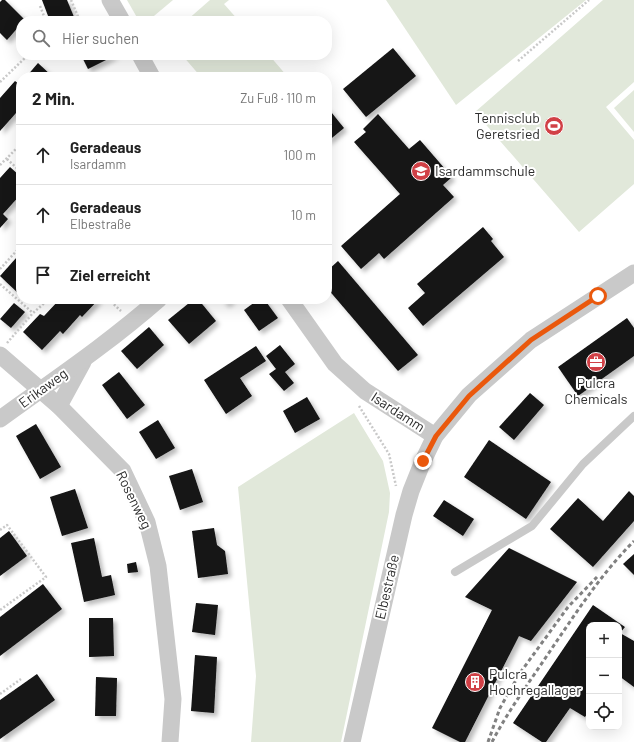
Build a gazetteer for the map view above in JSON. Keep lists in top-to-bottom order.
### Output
{
  "streets": {
    "street": [
      "Erikaweg",
      "Isardamm",
      "Rosenweg",
      "Elbestraße"
    ]
  },
  "crossings": [
    ["Erikaweg", "Rosenweg"],
    ["Isardamm", "Elbestraße"]
  ],
  "places": {
    "sports": ["Tennisclub Geretsried"],
    "school or university": ["Isardammschule"],
    "office": ["Pulcra Chemicals"],
    "building": ["Pulcra Hochregallager"]
  },
  "page": {
    "search": "Hier suchen",
    "heading": ["2 Min.", "Zu Fuß · 110 m"],
    "list": [
      ["Geradeaus", "Isardamm", "100 m"],
      ["Geradeaus", "Elbestraße", "10 m"],
      "Ziel erreicht"
    ],
    "map_buttons": ["+", "−"]
  }
}
